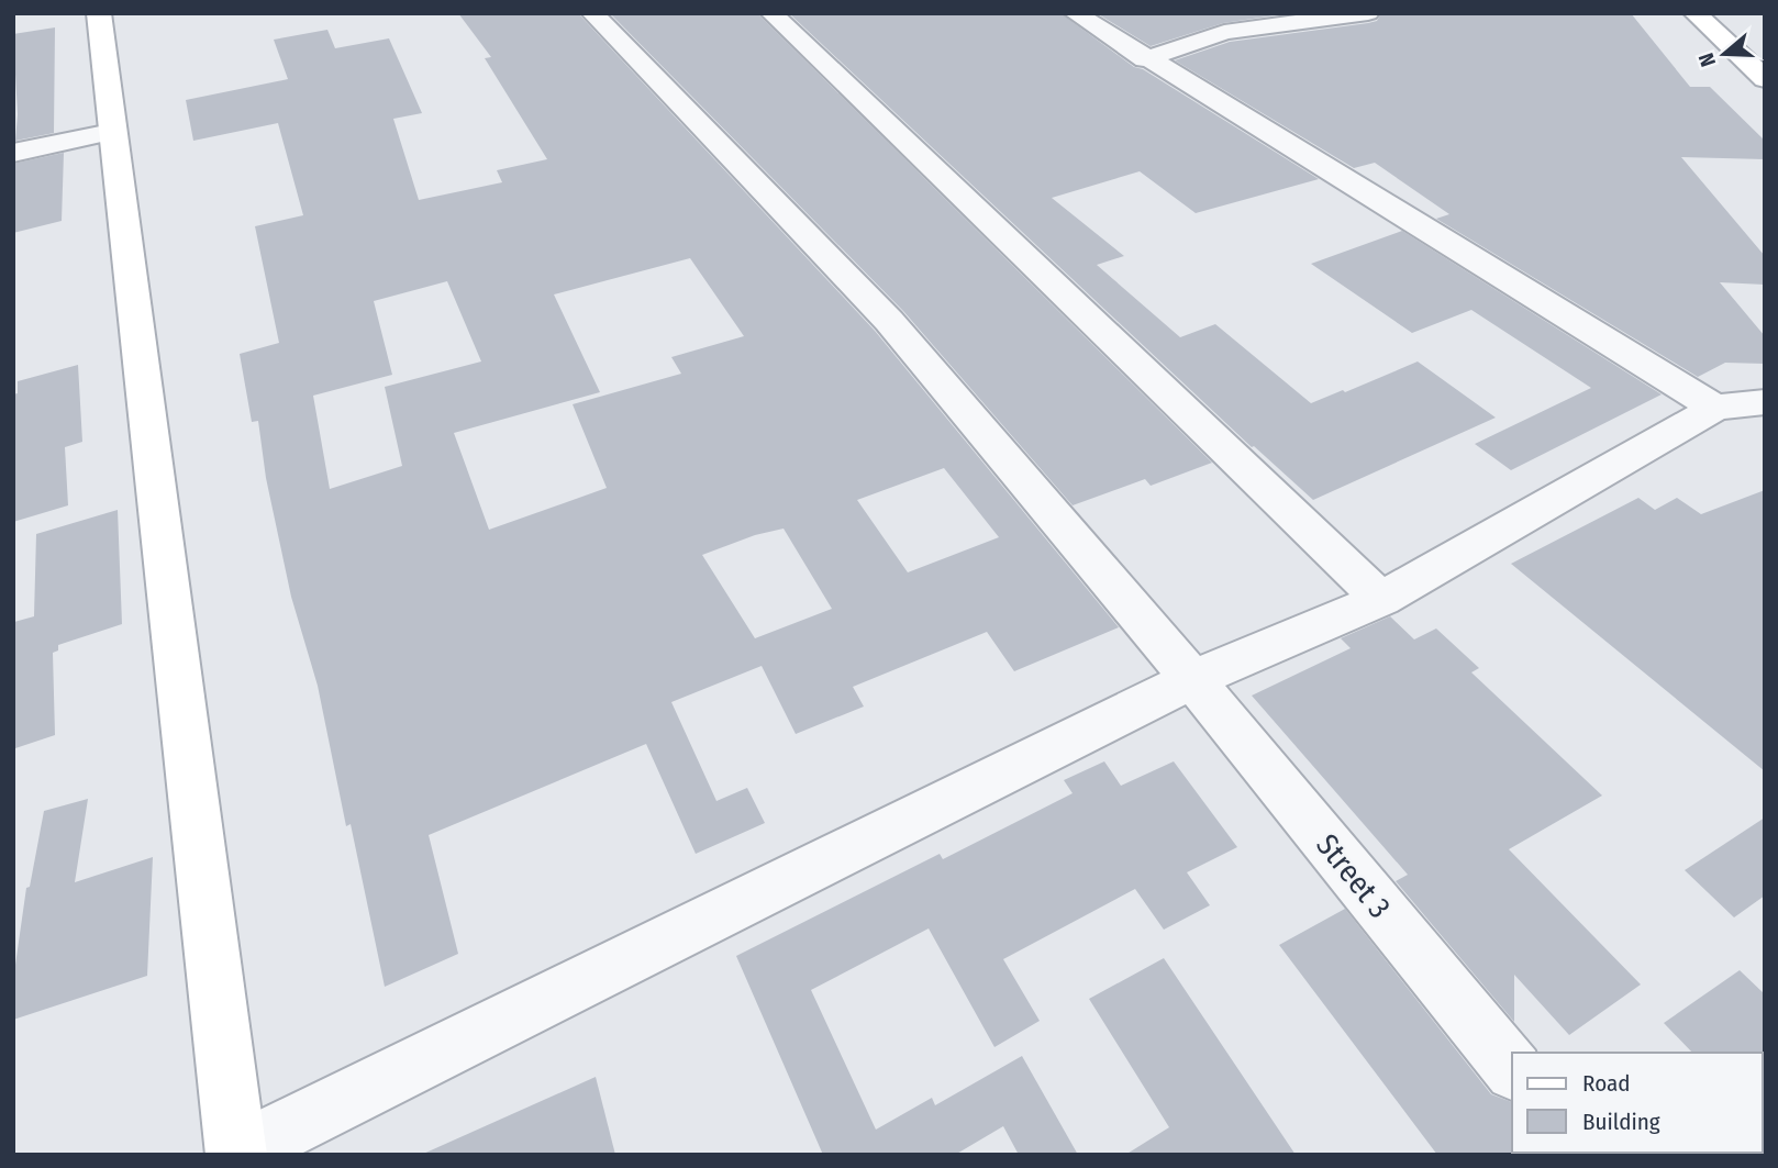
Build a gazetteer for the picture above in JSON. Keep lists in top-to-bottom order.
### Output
{
  "streets": {
    "street": ["Street 3"]
  },
  "legend": ["Road", "Building"],
  "north": "left"
}
